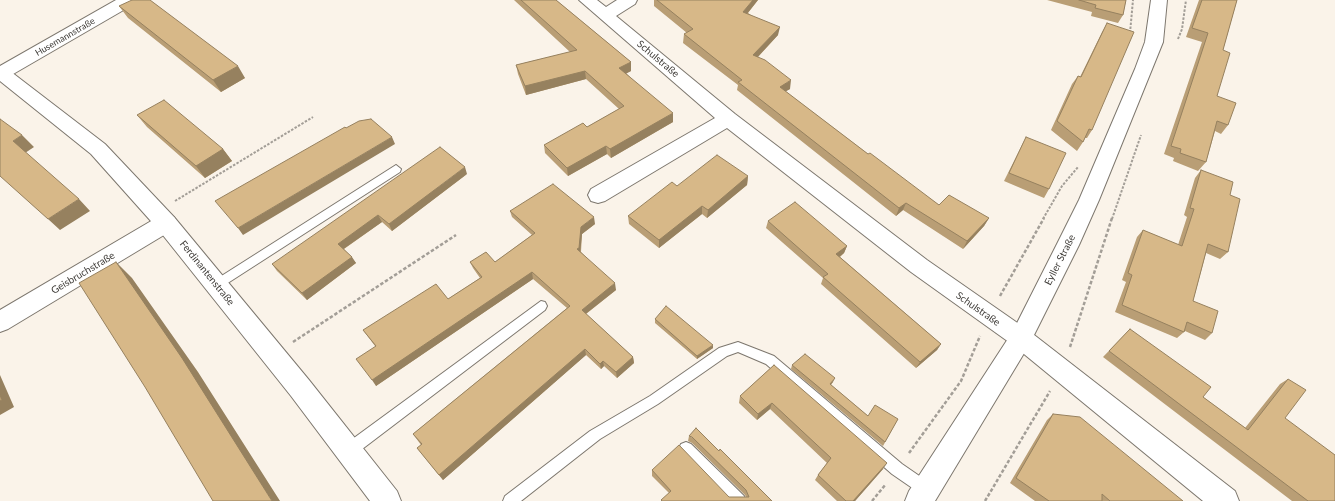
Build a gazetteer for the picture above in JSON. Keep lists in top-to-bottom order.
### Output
{
  "streets": {
    "street": [
      "Husemannstraße",
      "Schulstraße",
      "Eyller Straße",
      "Geisbruchstraße",
      "Ferdinantenstraße"
    ]
  },
  "crossings": [
    ["Husemannstraße", "Ferdinantenstraße"],
    ["Schulstraße", "Eyller Straße"],
    ["Geisbruchstraße", "Ferdinantenstraße"]
  ]
}
